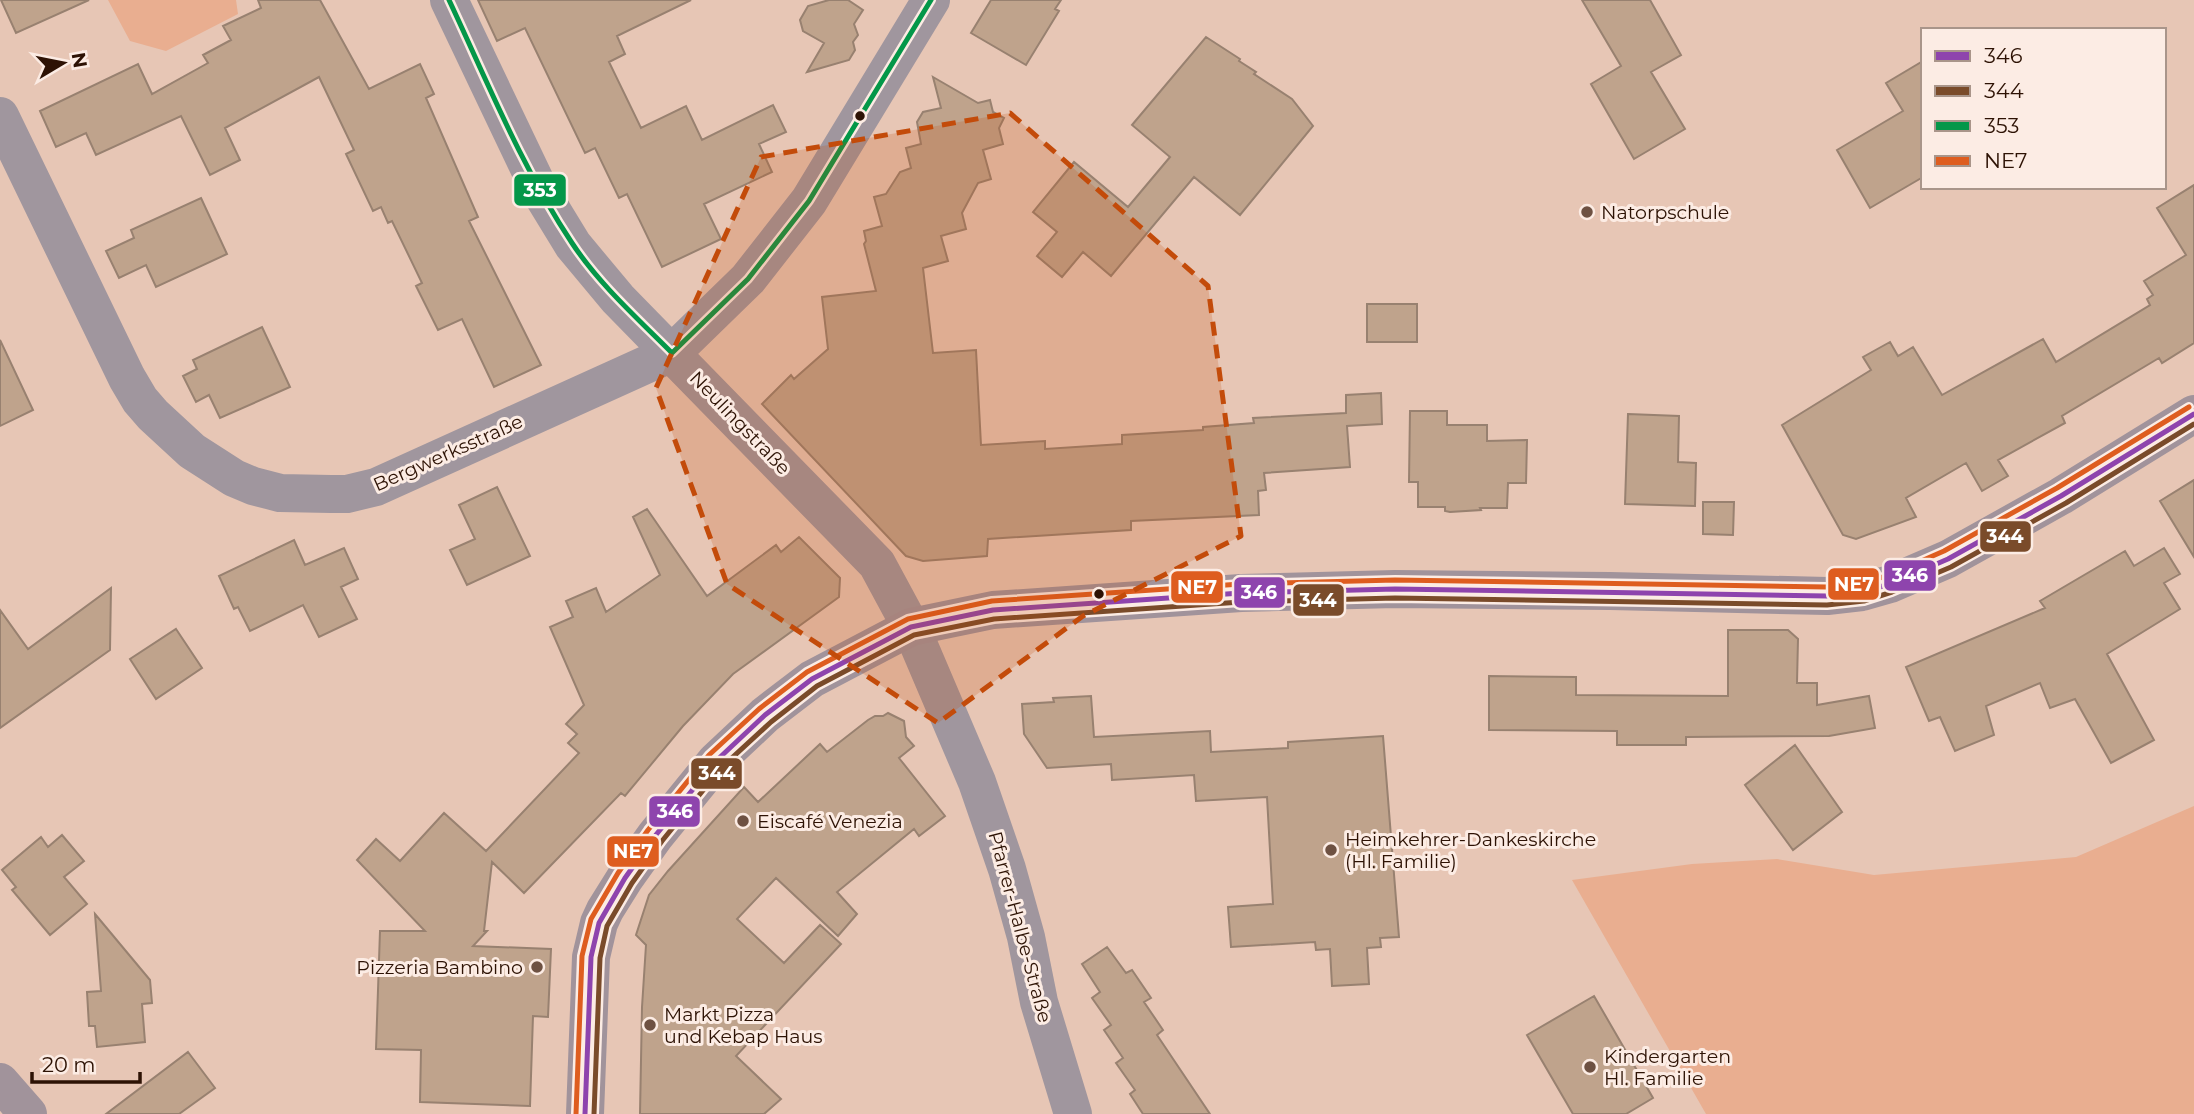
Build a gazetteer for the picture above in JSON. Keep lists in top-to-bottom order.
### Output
{
  "streets": {
    "street": ["Neulingstraße", "Bergwerksstraße", "Pfarrer-Halbe-Straße"]
  },
  "crossings": [
    ["Neulingstraße", "Bergwerksstraße"],
    ["Neulingstraße", "Pfarrer-Halbe-Straße"]
  ],
  "places": [
    "Natorpschule",
    "Eiscafé Venezia",
    "Heimkehrer-Dankeskirche (Hl. Familie)",
    "Pizzeria Bambino",
    "Markt Pizza und Kebap Haus",
    "Kindergarten Hl. Familie"
  ],
  "lines": [
    "transit line 353",
    "transit line NE7",
    "transit line 346",
    "transit line 344"
  ],
  "legend": [
    "346",
    "344",
    "353",
    "NE7"
  ],
  "scale_bar": "20 m",
  "north": "right"
}
